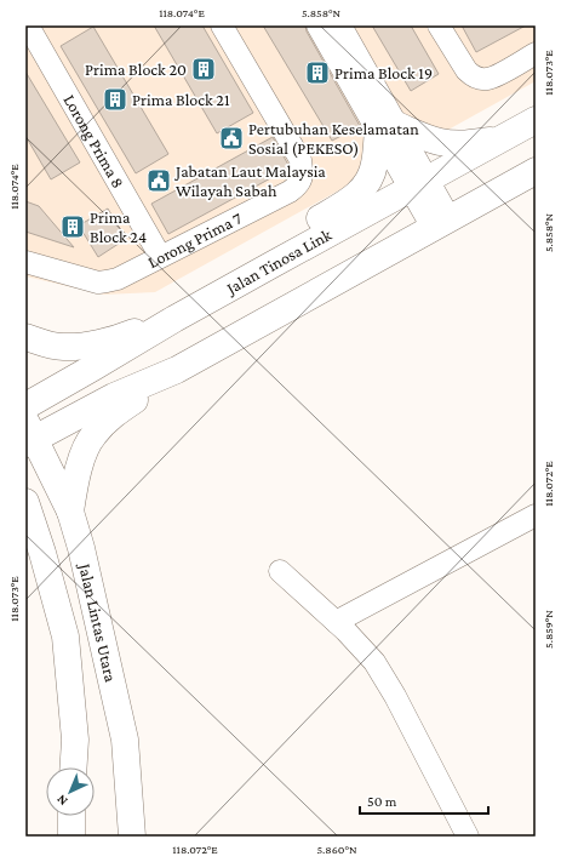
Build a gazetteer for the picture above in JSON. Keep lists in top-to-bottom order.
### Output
{
  "streets": {
    "main road": ["Jalan Tinosa Link", "Jalan Lintas Utara"],
    "street": ["Lorong Prima 8", "Lorong Prima 7"]
  },
  "crossings": [
    ["Lorong Prima 8", "Lorong Prima 7"]
  ],
  "places": {
    "building": [
      "Prima Block 20",
      "Prima Block 19",
      "Prima Block 21",
      "Prima Block 24"
    ],
    "public building": ["Pertubuhan Keselamatan Sosial (PEKESO)", "Jabatan Laut Malaysia Wilayah Sabah"]
  },
  "scale_bar": "50 m",
  "north": "bottom left",
  "coordinates": [
    "118.074°E",
    "5.858°N",
    "118.073°E",
    "118.072°E",
    "5.859°N",
    "5.860°N"
  ]
}
